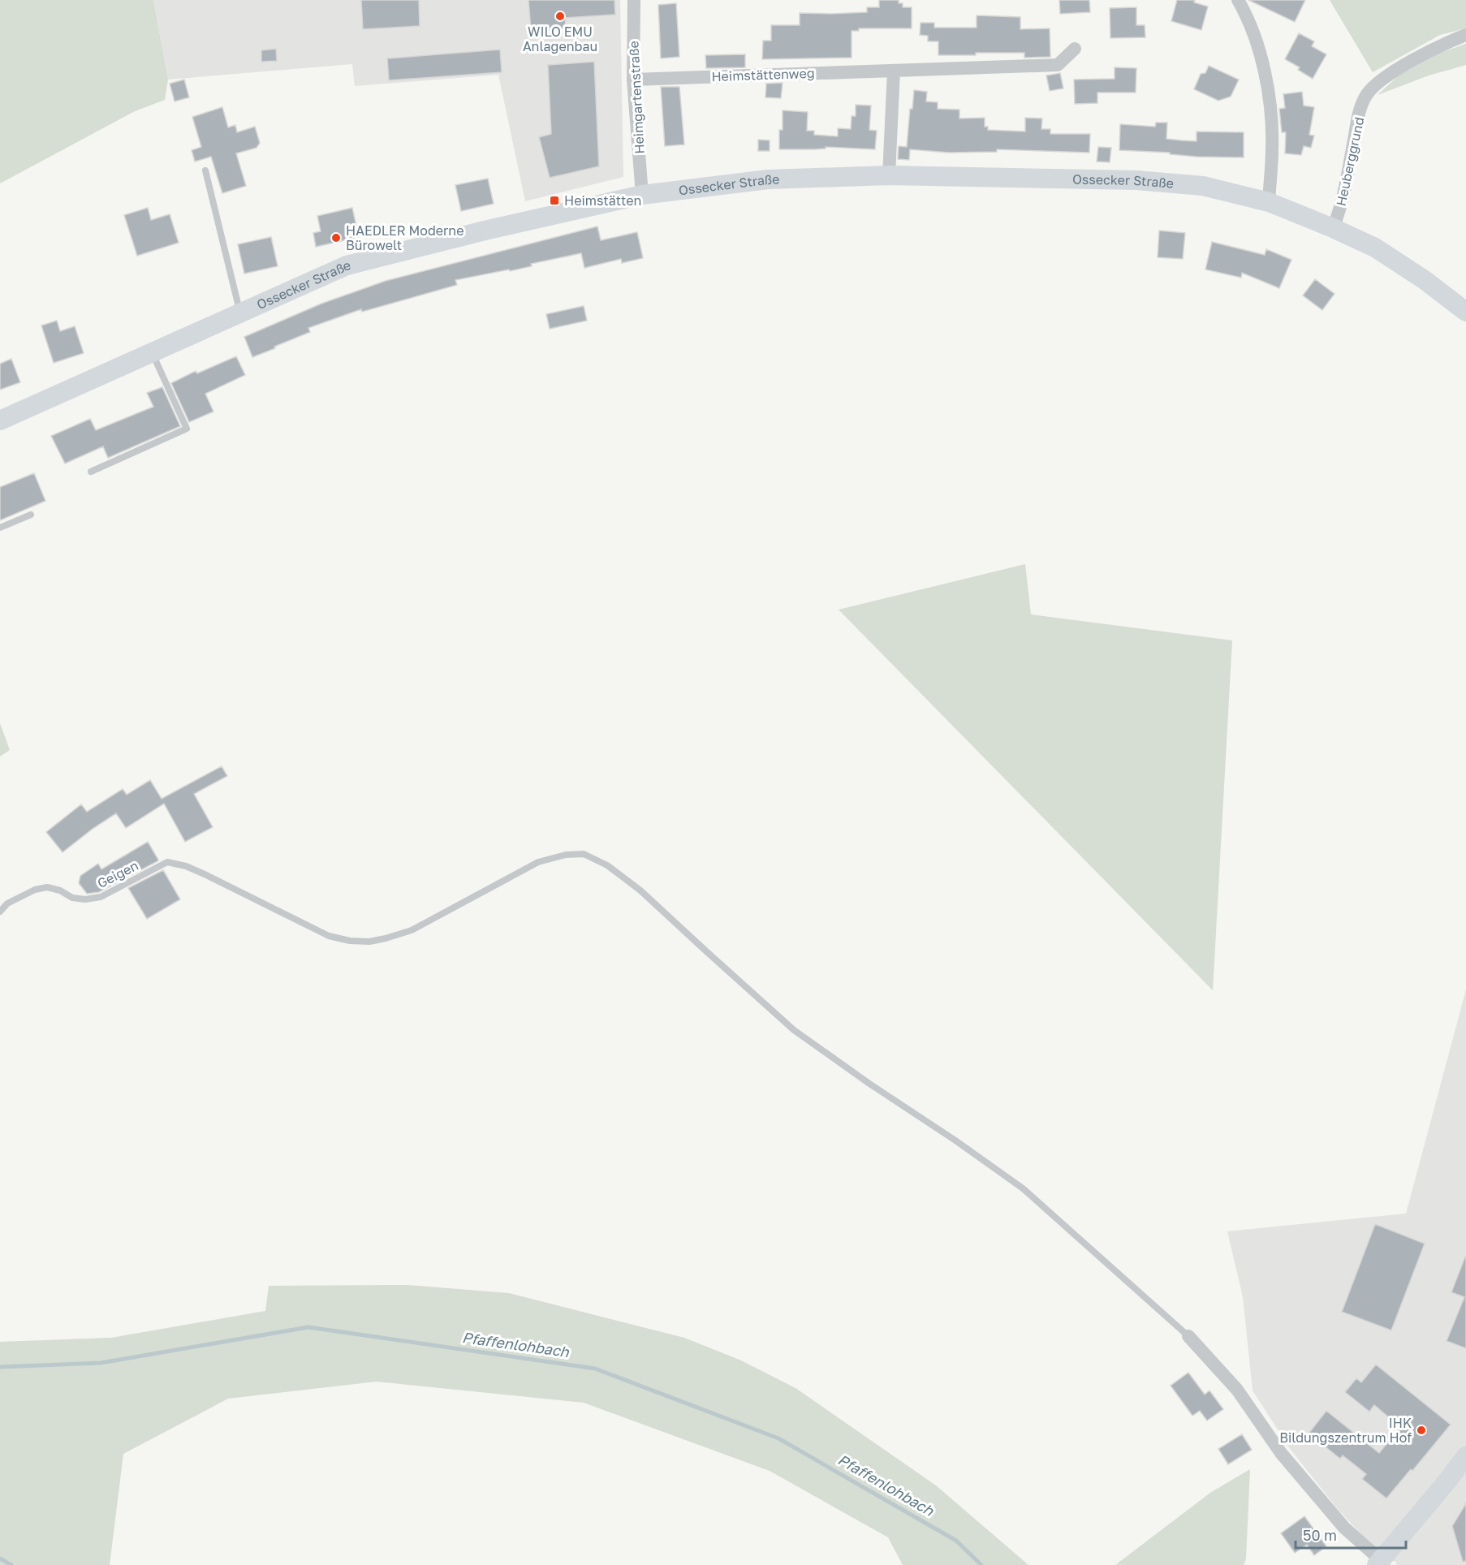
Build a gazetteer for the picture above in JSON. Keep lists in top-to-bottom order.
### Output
{
  "streets": {
    "street": [
      "Heimstättenweg",
      "Heimgartenstraße",
      "Heuberggrund",
      "Ossecker Straße"
    ],
    "lane": ["Geigen"]
  },
  "crossings": [
    ["Heimstättenweg", "Heimgartenstraße"],
    ["Heimgartenstraße", "Ossecker Straße"],
    ["Heuberggrund", "Ossecker Straße"]
  ],
  "water": ["Pfaffenlohbach"],
  "places": {
    "other": ["WILO EMU Anlagenbau", "HAEDLER Moderne Bürowelt", "IHK Bildungszentrum Hof"],
    "transit": ["Heimstätten"]
  },
  "scale_bar": "50 m"
}
